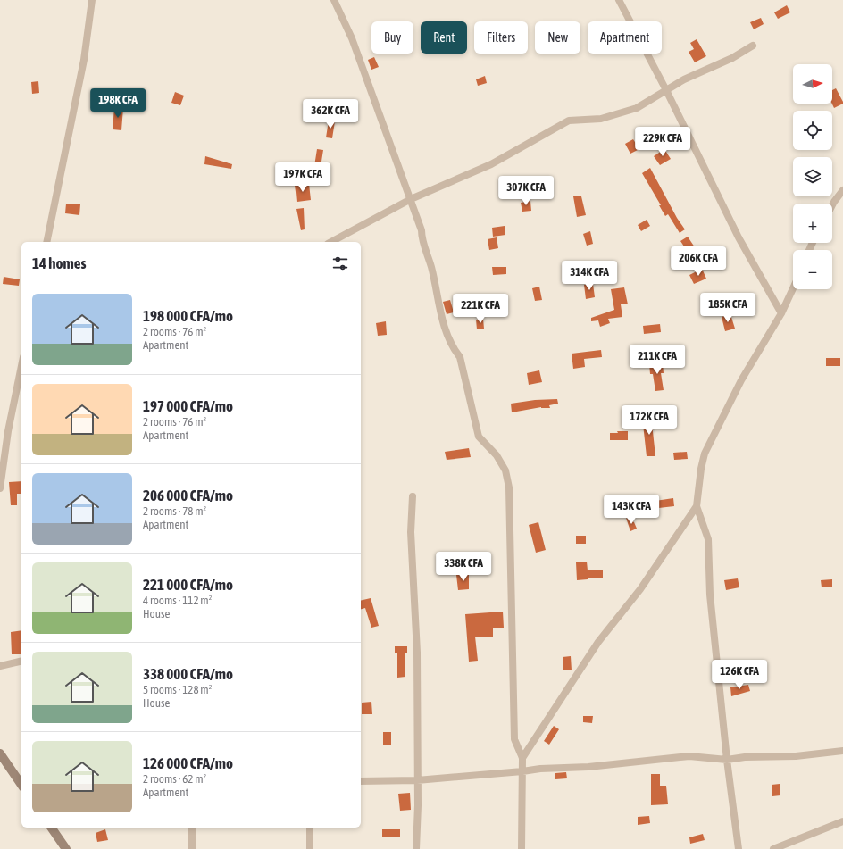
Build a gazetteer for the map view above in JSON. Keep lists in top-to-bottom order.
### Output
{
  "north": "right",
  "page": {
    "chip": [
      "Buy",
      "Rent",
      "Filters",
      "New",
      "Apartment"
    ],
    "map_buttons": ["+", "−"],
    "price": [
      "198K CFA",
      "362K CFA",
      "229K CFA",
      "197K CFA",
      "307K CFA",
      "206K CFA",
      "314K CFA",
      "185K CFA",
      "221K CFA",
      "211K CFA",
      "172K CFA",
      "143K CFA",
      "338K CFA",
      "126K CFA"
    ],
    "heading": "14 homes",
    "list": [
      {
        "name": "198 000 CFA/mo",
        "note": "2 rooms · 76 m² · Apartment"
      },
      {
        "name": "197 000 CFA/mo",
        "note": "2 rooms · 76 m² · Apartment"
      },
      {
        "name": "206 000 CFA/mo",
        "note": "2 rooms · 78 m² · Apartment"
      },
      {
        "name": "221 000 CFA/mo",
        "note": "4 rooms · 112 m² · House"
      },
      {
        "name": "338 000 CFA/mo",
        "note": "5 rooms · 128 m² · House"
      },
      {
        "name": "126 000 CFA/mo",
        "note": "2 rooms · 62 m² · Apartment"
      }
    ]
  }
}
